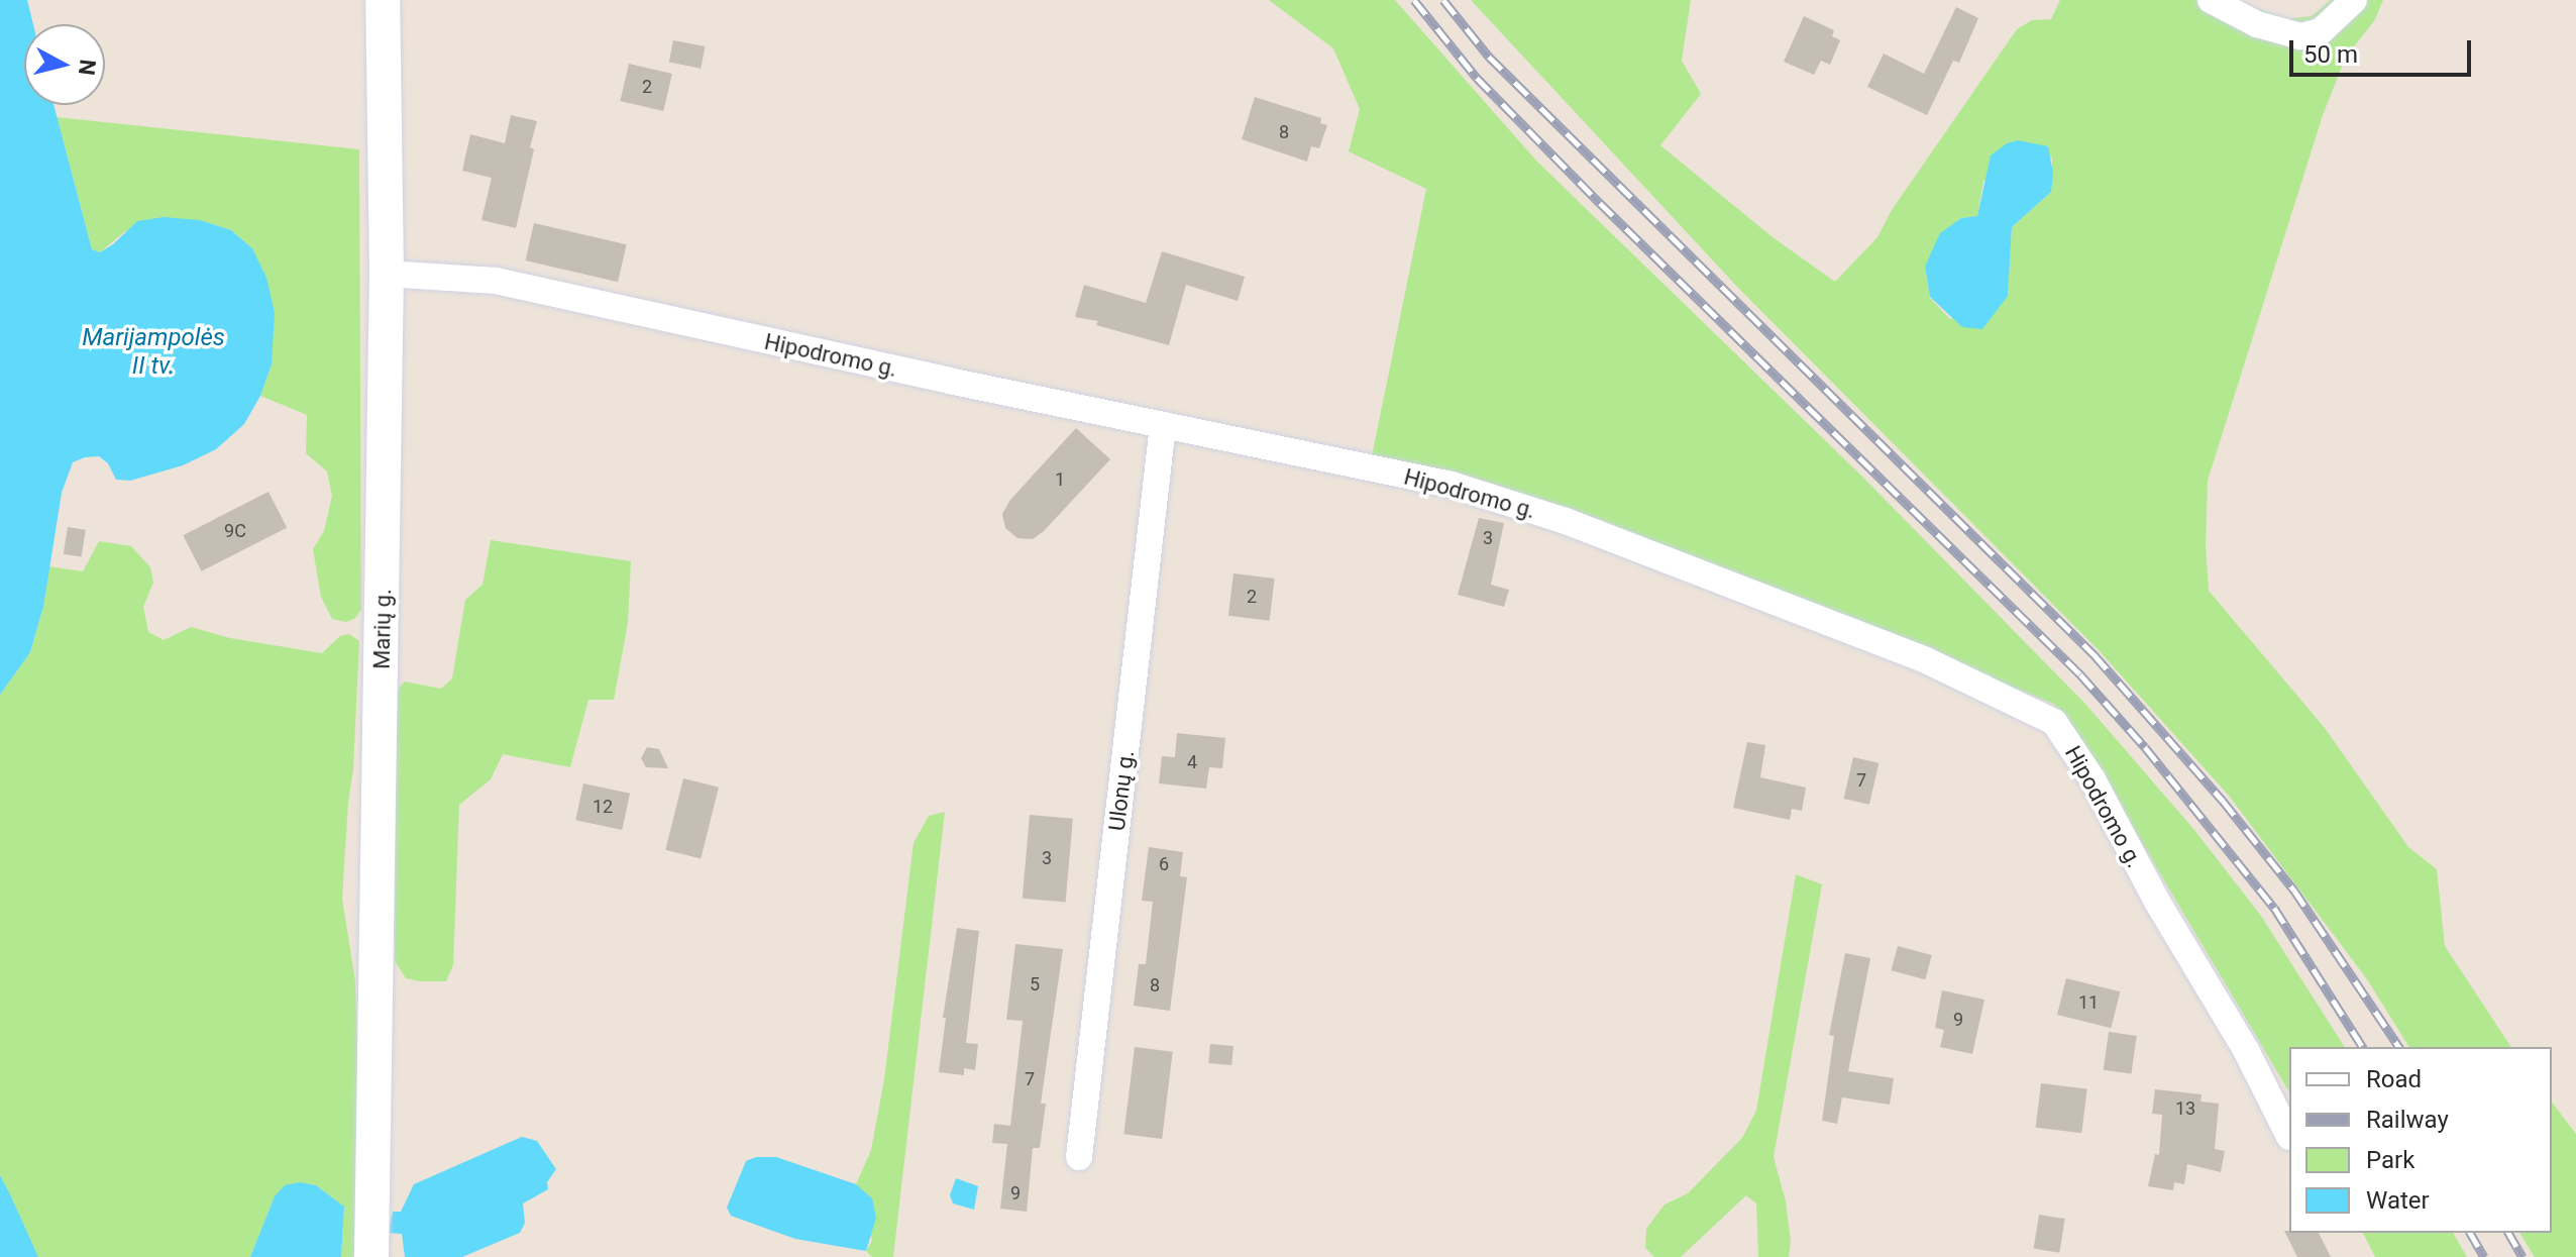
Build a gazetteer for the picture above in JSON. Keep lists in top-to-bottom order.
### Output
{
  "streets": {
    "street": ["Hipodromo g.", "Marių g.", "Ulonų g."]
  },
  "crossings": [
    ["Hipodromo g.", "Marių g."],
    ["Hipodromo g.", "Ulonų g."]
  ],
  "water": ["Marijampolės II tv."],
  "house_numbers": [
    "2",
    "8",
    "1",
    "9C",
    "3",
    "2",
    "4",
    "7",
    "12",
    "3",
    "6",
    "5",
    "8",
    "11",
    "9",
    "7",
    "13",
    "9"
  ],
  "legend": [
    "Road",
    "Railway",
    "Park",
    "Water"
  ],
  "scale_bar": "50 m",
  "north": "right"
}
